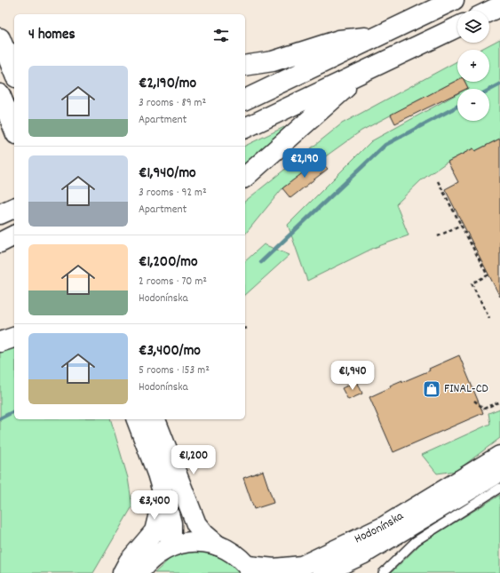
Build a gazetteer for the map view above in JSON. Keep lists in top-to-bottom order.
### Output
{
  "streets": {
    "main road": ["Hodonínska"]
  },
  "places": {
    "shop": ["FINAL-CD"]
  },
  "page": {
    "map_buttons": ["+", "−"],
    "heading": "4 homes",
    "list": [
      {
        "name": "€2,190/mo",
        "note": "3 rooms · 89 m² · Apartment"
      },
      {
        "name": "€1,940/mo",
        "note": "3 rooms · 92 m² · Apartment"
      },
      {
        "name": "€1,200/mo",
        "note": "2 rooms · 70 m² · Hodonínska"
      },
      {
        "name": "€3,400/mo",
        "note": "5 rooms · 153 m² · Hodonínska"
      }
    ],
    "price": [
      "€2,190",
      "€1,940",
      "€1,200",
      "€3,400"
    ]
  }
}
